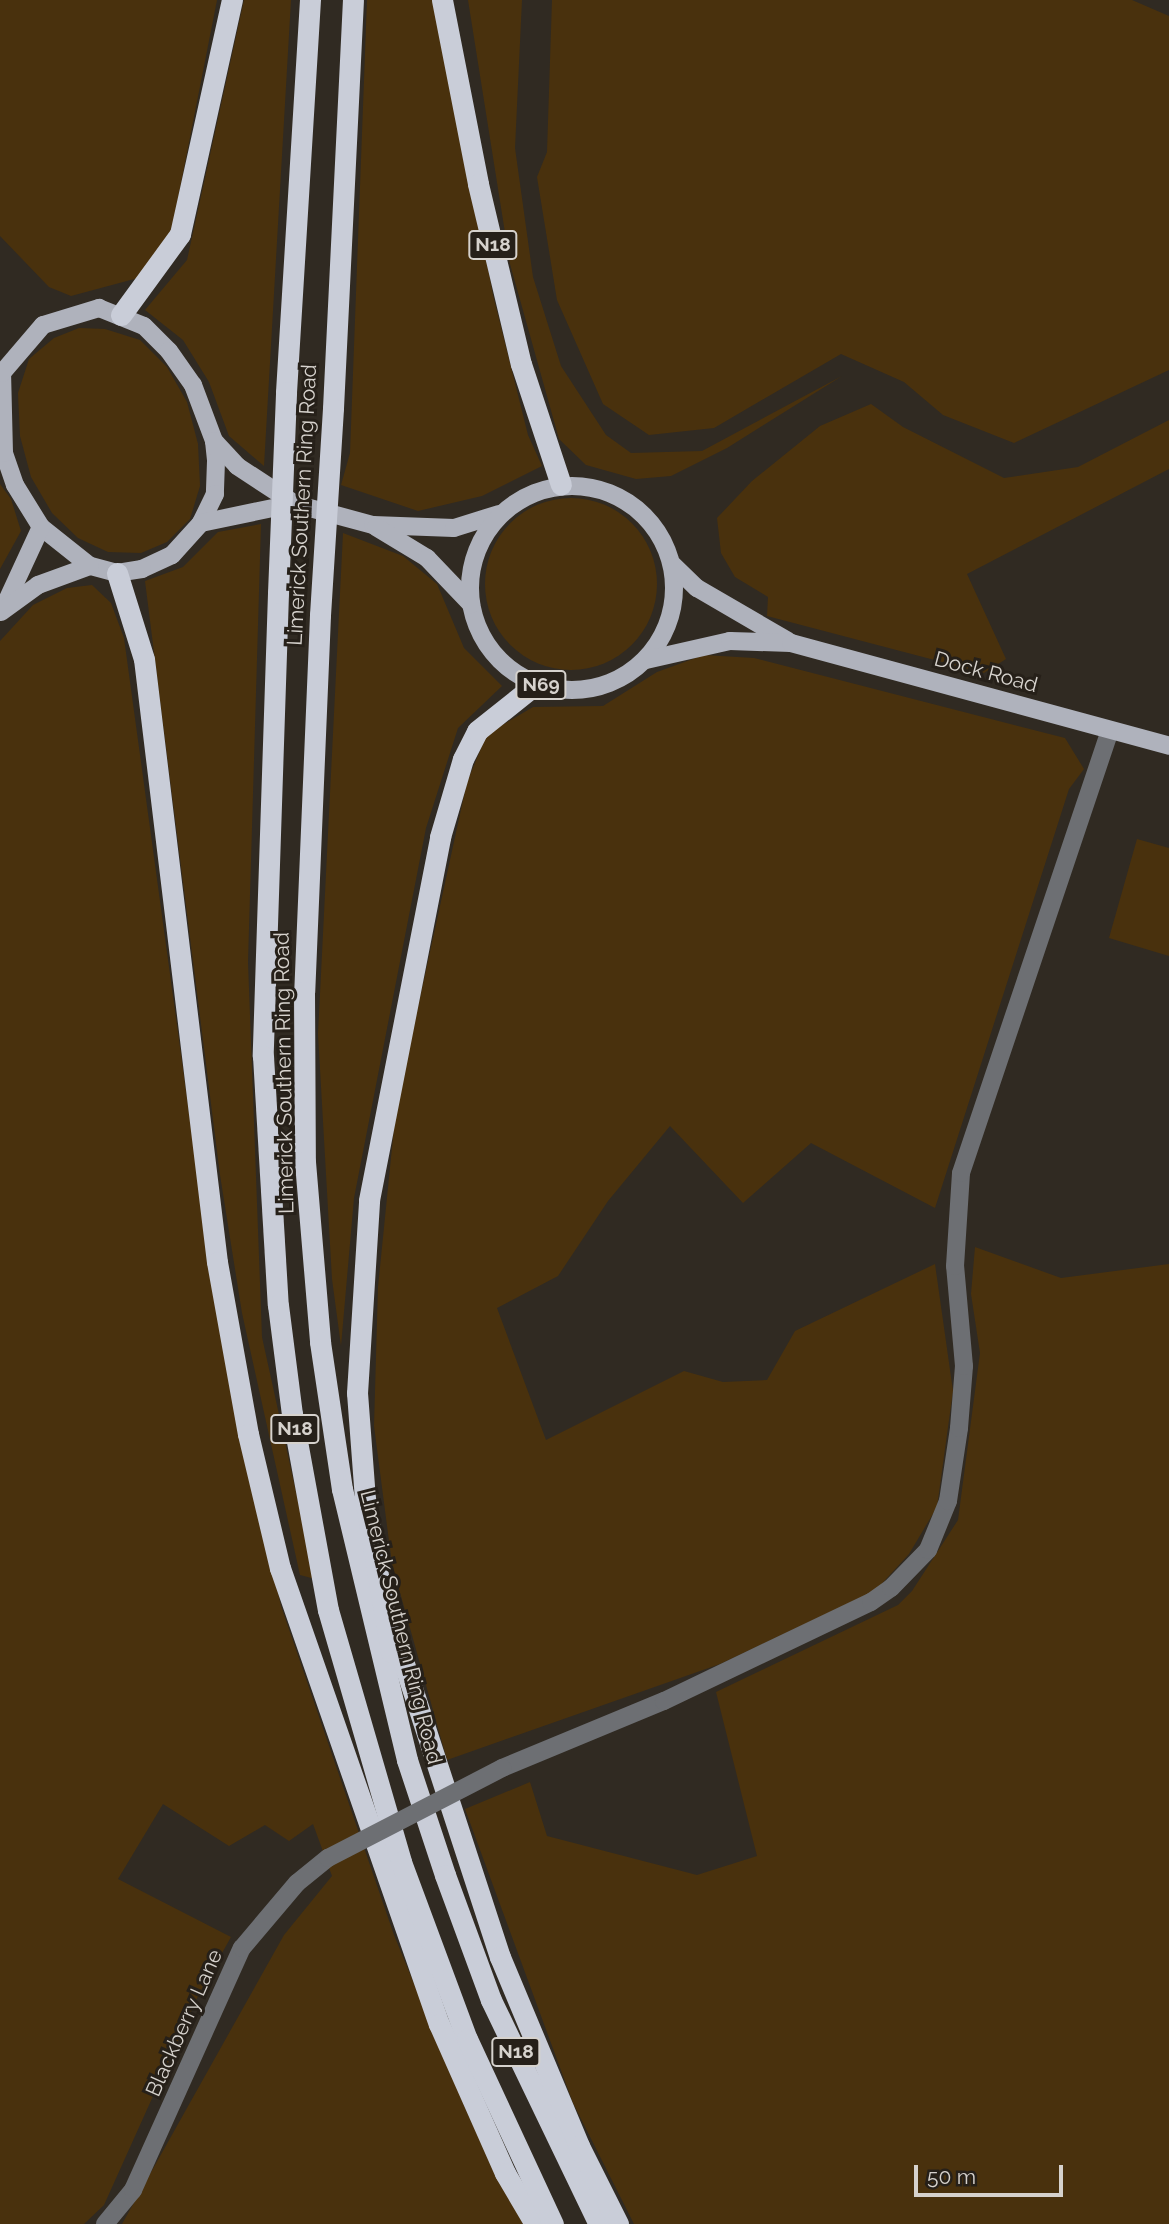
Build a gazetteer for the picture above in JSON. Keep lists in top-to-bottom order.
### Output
{
  "streets": {
    "highway": ["N18", "Limerick Southern Ring Road"],
    "main road": ["Dock Road", "N69"],
    "street": ["Blackberry Lane"]
  },
  "crossings": [
    ["N18", "Limerick Southern Ring Road"],
    ["N18", "Dock Road"],
    ["N18", "N69"],
    ["Dock Road", "N69"],
    ["Dock Road", "Blackberry Lane"]
  ],
  "scale_bar": "50 m"
}
